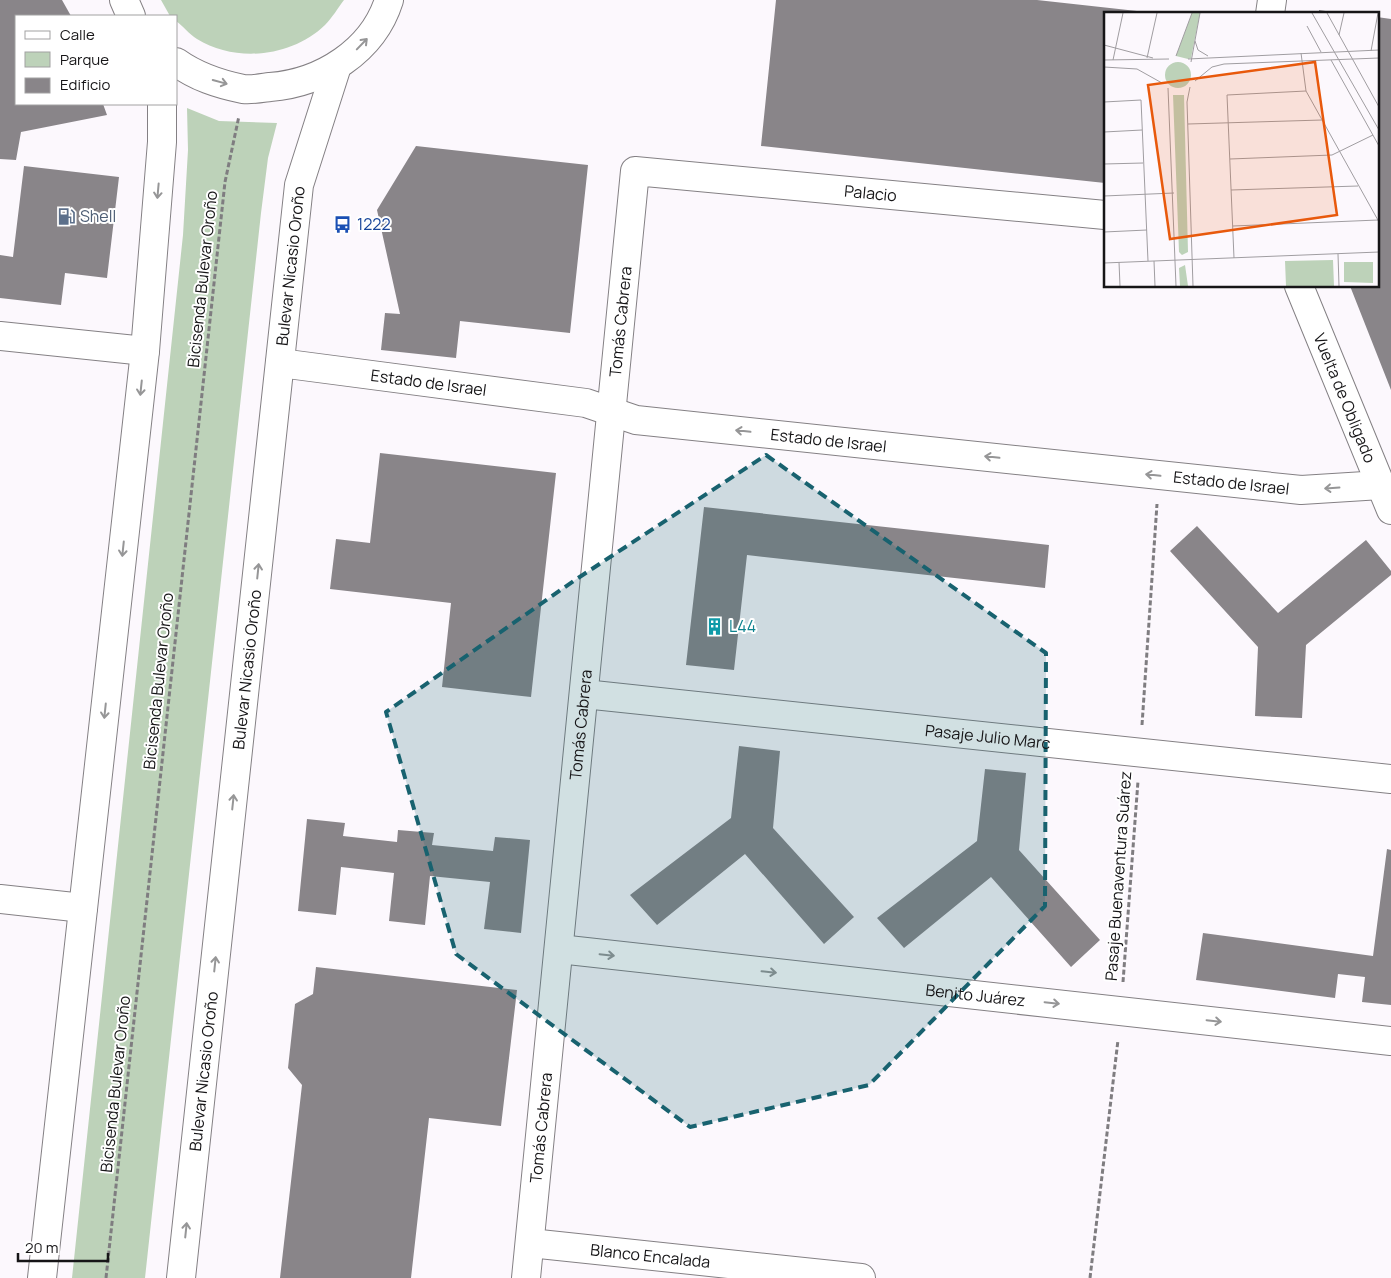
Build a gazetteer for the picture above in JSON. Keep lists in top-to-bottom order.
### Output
{
  "streets": {
    "street": [
      "Palacio",
      "Bulevar Nicasio Oroño",
      "Tomás Cabrera",
      "Estado de Israel",
      "Vuelta de Obligado",
      "Pasaje Julio Marc",
      "Benito Juárez",
      "Blanco Encalada"
    ],
    "path": ["Bicisenda Bulevar Oroño", "Pasaje Buenaventura Suárez"]
  },
  "crossings": [
    ["Palacio", "Tomás Cabrera"],
    ["Bulevar Nicasio Oroño", "Estado de Israel"],
    ["Tomás Cabrera", "Estado de Israel"],
    ["Tomás Cabrera", "Pasaje Julio Marc"],
    ["Tomás Cabrera", "Benito Juárez"],
    ["Tomás Cabrera", "Blanco Encalada"],
    ["Estado de Israel", "Vuelta de Obligado"],
    ["Estado de Israel", "Pasaje Buenaventura Suárez"],
    ["Pasaje Julio Marc", "Pasaje Buenaventura Suárez"],
    ["Pasaje Buenaventura Suárez", "Benito Juárez"]
  ],
  "one_way": ["Estado de Israel", "Benito Juárez"],
  "places": {
    "fuel station": ["Shell"],
    "bus stop": ["1222"],
    "building": ["L44"]
  },
  "legend": ["Calle", "Parque", "Edificio"],
  "scale_bar": "20 m"
}
